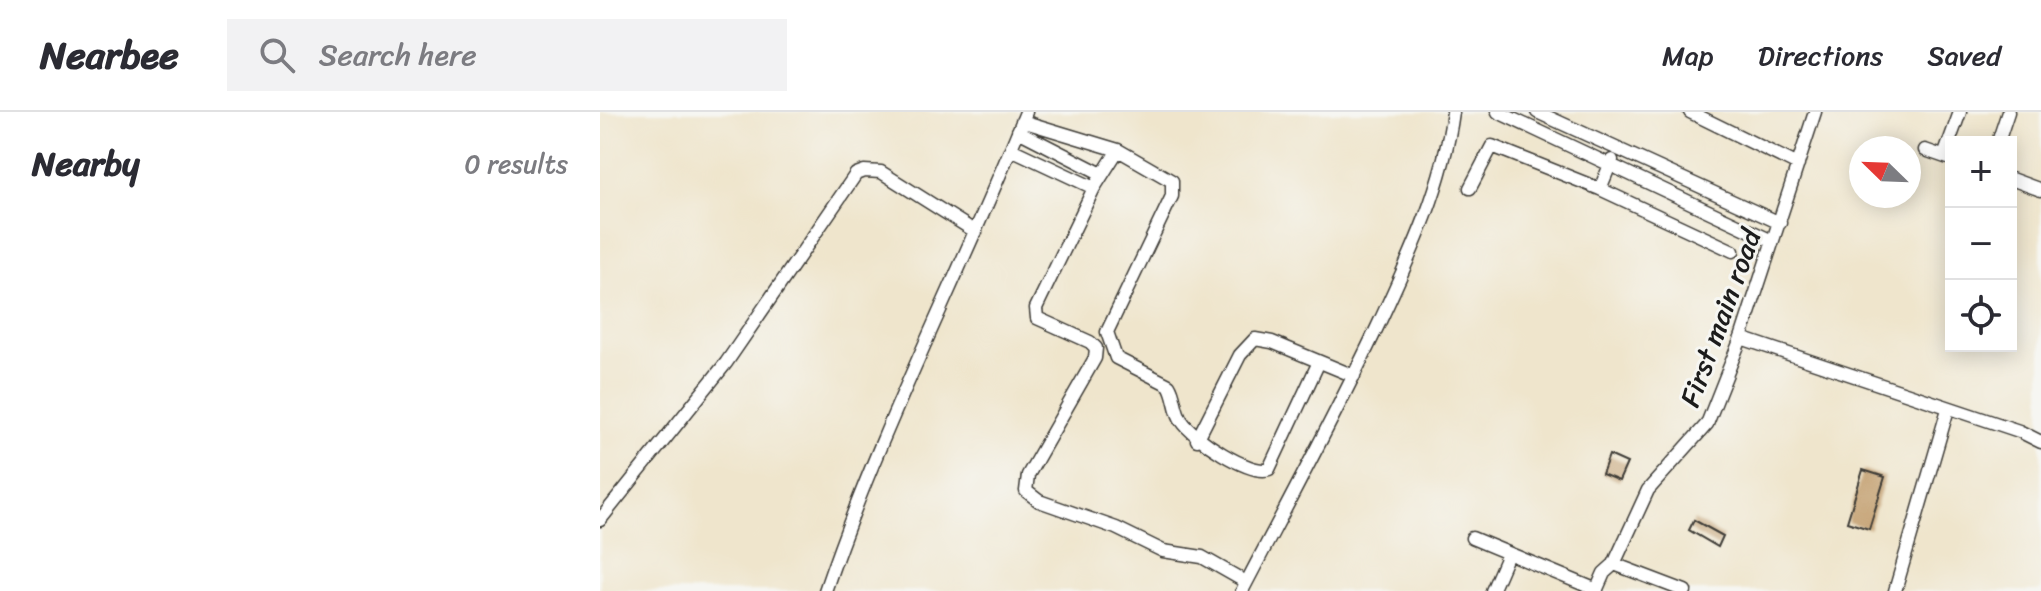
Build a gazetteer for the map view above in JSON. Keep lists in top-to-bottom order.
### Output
{
  "streets": {
    "street": ["First main road"]
  },
  "north": "top left",
  "page": {
    "header": "Nearbee",
    "search": "Search here",
    "nav": ["Map", "Directions", "Saved"],
    "heading": ["Nearby", "0 results"],
    "map_buttons": ["+", "−"]
  }
}
